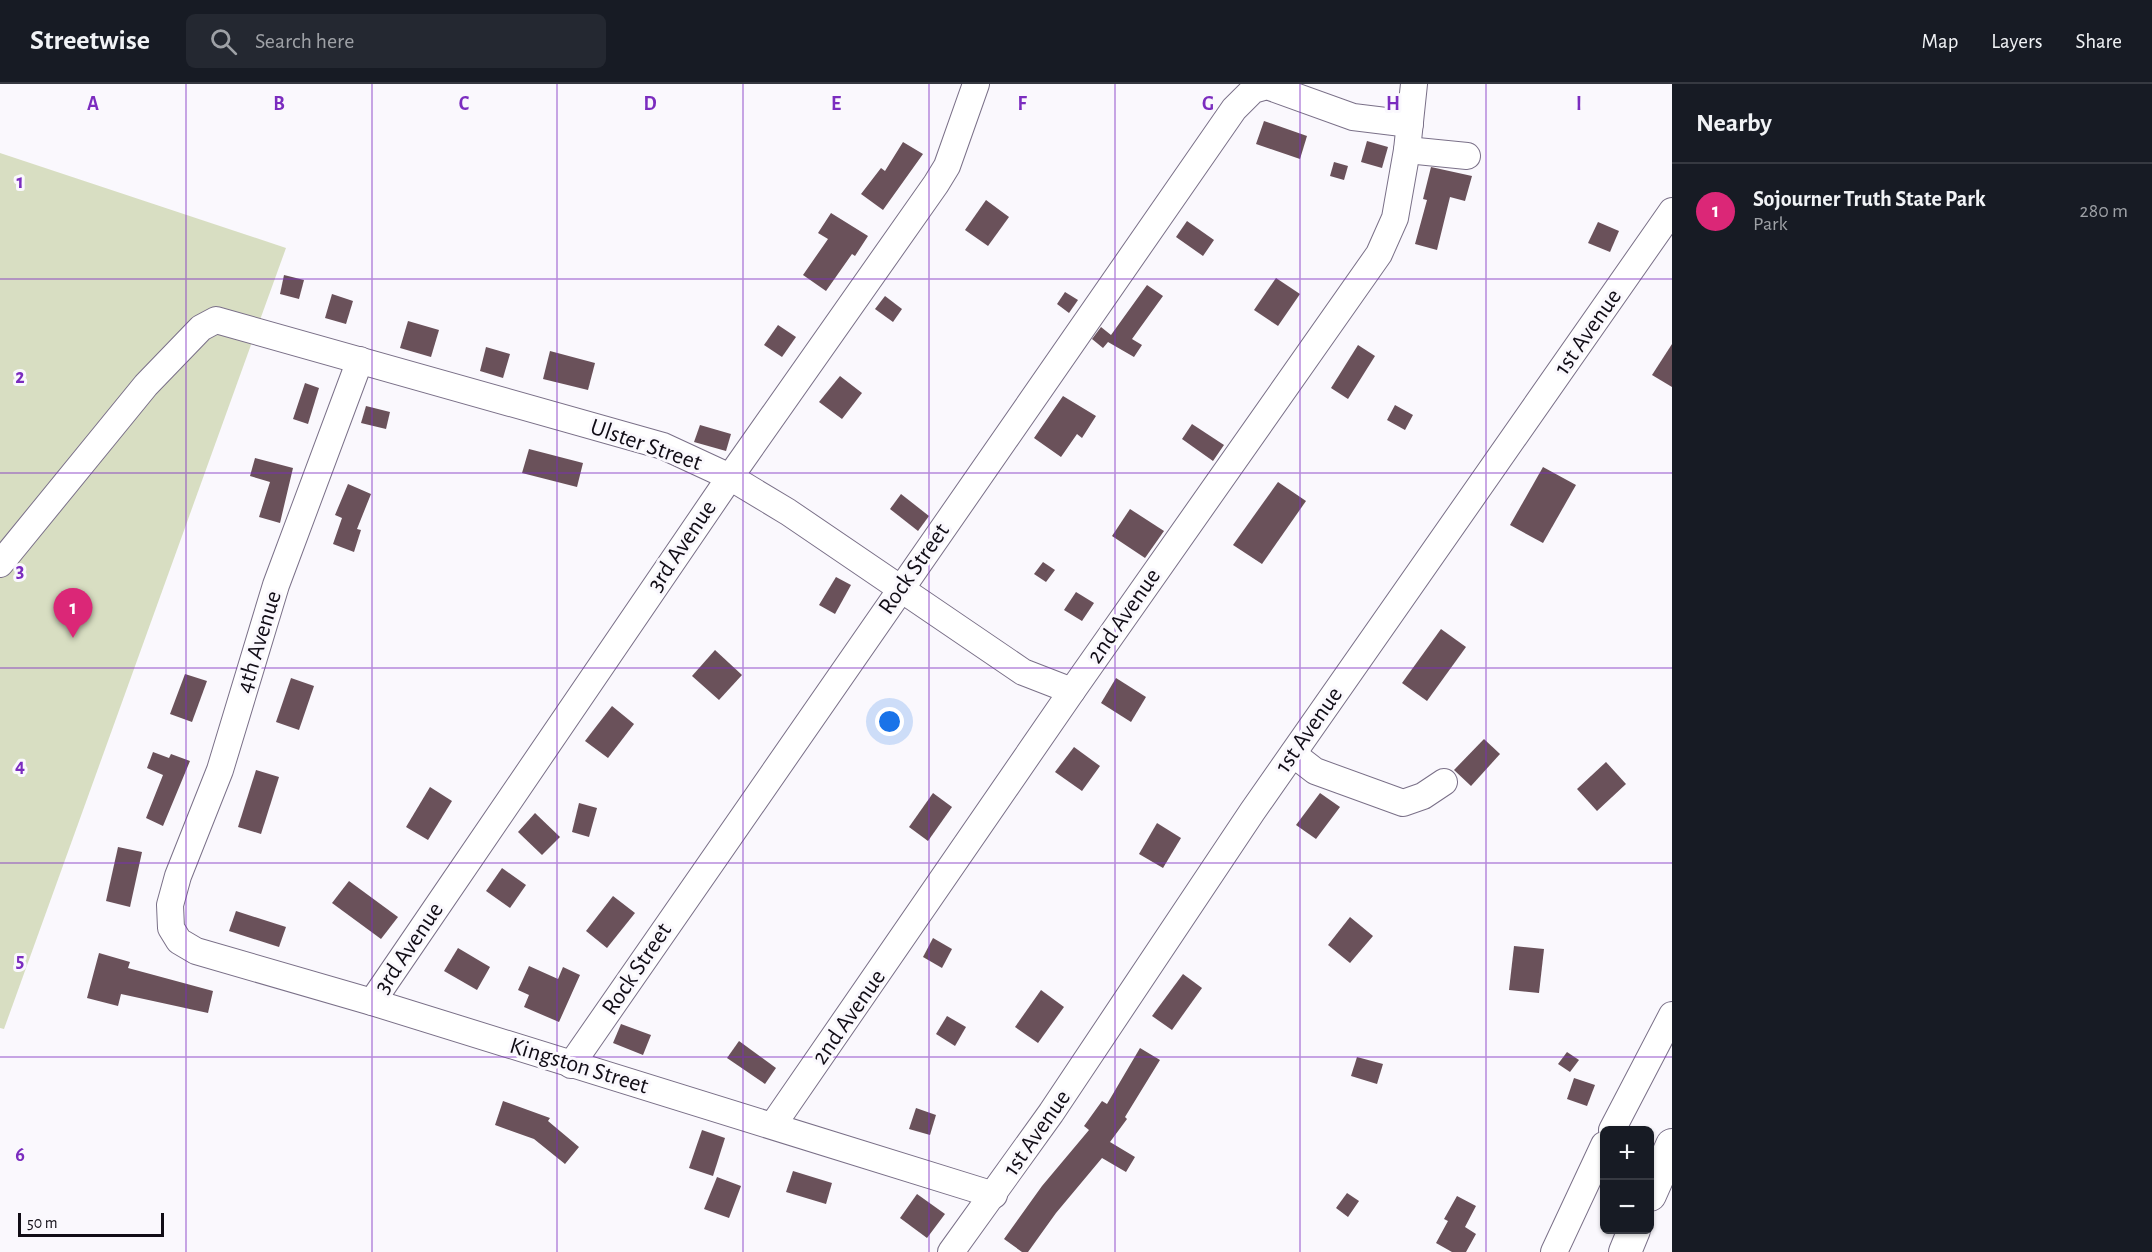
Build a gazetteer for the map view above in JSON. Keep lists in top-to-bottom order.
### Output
{
  "streets": {
    "street": [
      "1st Avenue",
      "Ulster Street",
      "3rd Avenue",
      "Rock Street",
      "2nd Avenue",
      "4th Avenue",
      "Kingston Street"
    ]
  },
  "crossings": [
    ["1st Avenue", "Kingston Street"],
    ["Ulster Street", "3rd Avenue"],
    ["Ulster Street", "Rock Street"],
    ["Ulster Street", "2nd Avenue"],
    ["Ulster Street", "4th Avenue"],
    ["3rd Avenue", "Kingston Street"],
    ["Rock Street", "2nd Avenue"],
    ["Rock Street", "Kingston Street"],
    ["2nd Avenue", "Kingston Street"],
    ["4th Avenue", "Kingston Street"]
  ],
  "scale_bar": "50 m",
  "page": {
    "header": "Streetwise",
    "search": "Search here",
    "nav": ["Map", "Layers", "Share"],
    "heading": "Nearby",
    "list": [
      {
        "mark": "1",
        "name": "Sojourner Truth State Park",
        "note": "Park",
        "value": "280 m"
      }
    ],
    "pins": "1",
    "map_buttons": ["+", "−"],
    "scale": "50 m"
  },
  "grid": {
    "columns": [
      "A",
      "B",
      "C",
      "D",
      "E",
      "F",
      "G",
      "H",
      "I"
    ],
    "rows": [
      "1",
      "2",
      "3",
      "4",
      "5",
      "6"
    ]
  }
}
